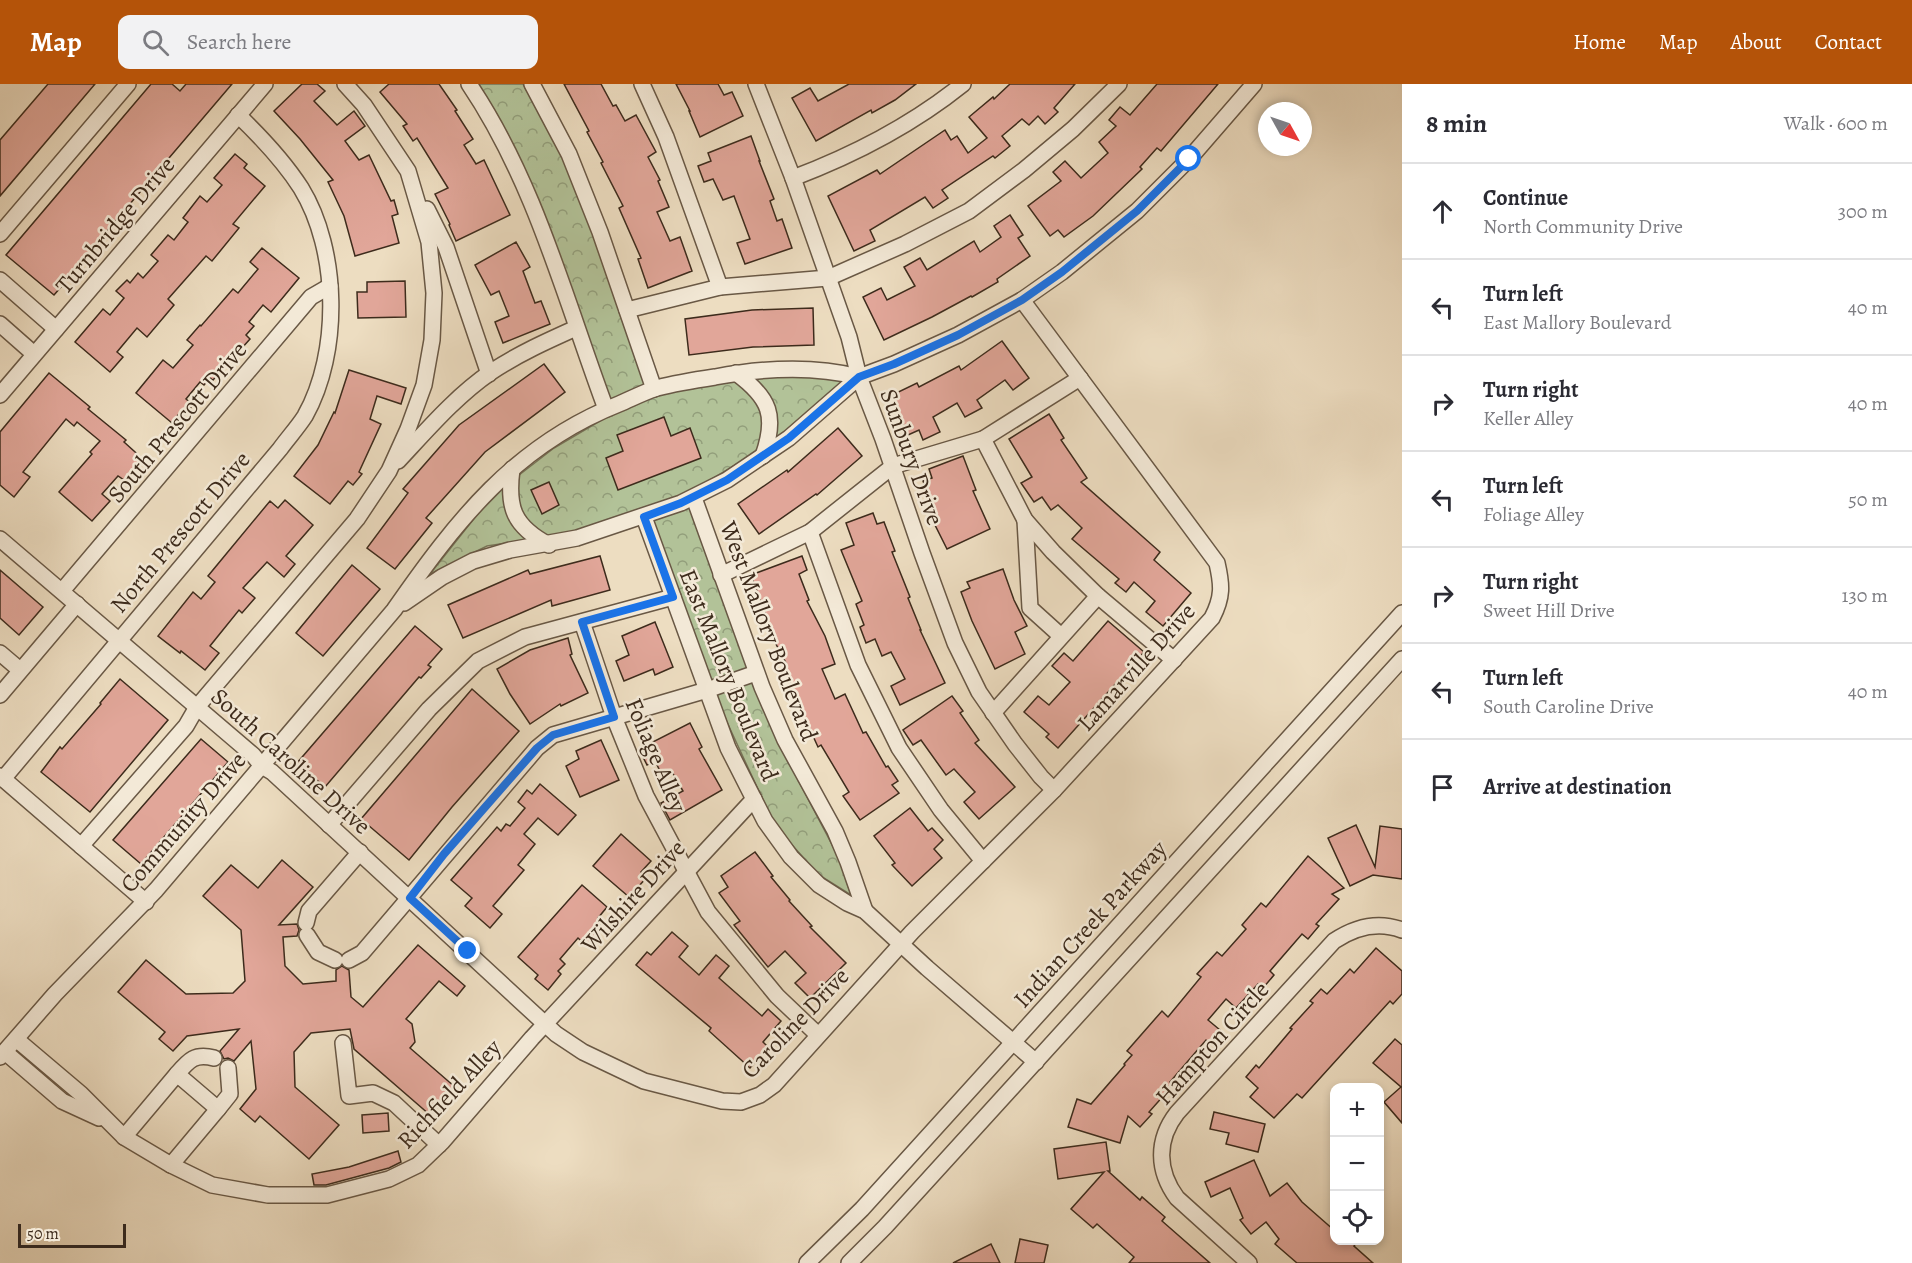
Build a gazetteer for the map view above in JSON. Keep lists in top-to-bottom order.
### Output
{
  "streets": {
    "street": [
      "Turnbridge Drive",
      "South Prescott Drive",
      "Sunbury Drive",
      "North Prescott Drive",
      "West Mallory Boulevard",
      "Lamarville Drive",
      "East Mallory Boulevard",
      "Foliage Alley",
      "South Caroline Drive",
      "Community Drive",
      "Wilshire Drive",
      "Indian Creek Parkway",
      "Caroline Drive",
      "Hampton Circle",
      "Richfield Alley"
    ]
  },
  "crossings": [
    ["Turnbridge Drive", "North Prescott Drive"],
    ["South Prescott Drive", "North Prescott Drive"],
    ["South Prescott Drive", "South Caroline Drive"],
    ["Sunbury Drive", "Lamarville Drive"],
    ["North Prescott Drive", "South Caroline Drive"],
    ["West Mallory Boulevard", "East Mallory Boulevard"],
    ["Lamarville Drive", "Caroline Drive"],
    ["East Mallory Boulevard", "Wilshire Drive"],
    ["Foliage Alley", "Wilshire Drive"],
    ["Foliage Alley", "Caroline Drive"],
    ["South Caroline Drive", "Community Drive"],
    ["South Caroline Drive", "Wilshire Drive"],
    ["South Caroline Drive", "Caroline Drive"],
    ["South Caroline Drive", "Richfield Alley"],
    ["Community Drive", "Richfield Alley"],
    ["Wilshire Drive", "Caroline Drive"],
    ["Wilshire Drive", "Richfield Alley"],
    ["Caroline Drive", "Richfield Alley"]
  ],
  "scale_bar": "50 m",
  "north": "bottom right",
  "page": {
    "header": "Map",
    "search": "Search here",
    "nav": [
      "Home",
      "Map",
      "About",
      "Contact"
    ],
    "heading": ["8 min", "Walk · 600 m"],
    "list": [
      ["Continue", "North Community Drive", "300 m"],
      ["Turn left", "East Mallory Boulevard", "40 m"],
      ["Turn right", "Keller Alley", "40 m"],
      ["Turn left", "Foliage Alley", "50 m"],
      ["Turn right", "Sweet Hill Drive", "130 m"],
      ["Turn left", "South Caroline Drive", "40 m"],
      "Arrive at destination"
    ],
    "map_buttons": ["+", "−"],
    "scale": "50 m"
  }
}
